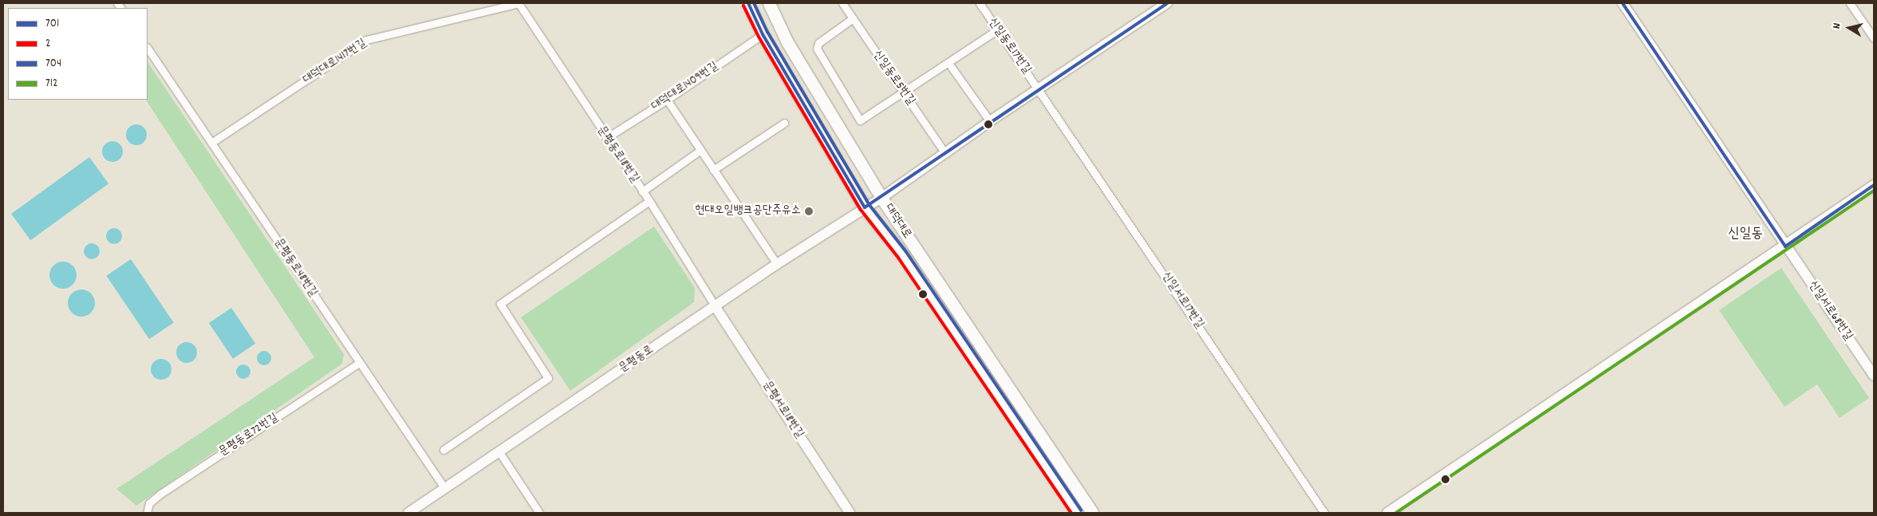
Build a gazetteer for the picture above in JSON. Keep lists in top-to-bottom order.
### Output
{
  "streets": {
    "main road": [
      "대덕대로",
      "신일서로68번길",
      "문평동로",
      "문평서로18번길"
    ],
    "street": [
      "신일동로17번길",
      "대덕대로1417번길",
      "신일동로5번길",
      "대덕대로1409번길",
      "문평동로18번길",
      "문평동로48번길",
      "신일서로17번길",
      "문평동로72번길"
    ]
  },
  "crossings": [
    ["신일동로17번길", "신일서로17번길"],
    ["신일동로17번길", "문평동로"],
    ["대덕대로1417번길", "문평동로18번길"],
    ["대덕대로1417번길", "문평동로48번길"],
    ["신일동로5번길", "문평동로"],
    ["대덕대로1409번길", "문평동로18번길"],
    ["대덕대로1409번길", "대덕대로"],
    ["문평동로18번길", "문평동로"],
    ["문평동로18번길", "문평서로18번길"],
    ["대덕대로", "문평동로"],
    ["문평동로48번길", "문평동로"],
    ["문평동로48번길", "문평동로72번길"],
    ["신일서로17번길", "문평동로"],
    ["문평동로", "문평서로18번길"]
  ],
  "districts": ["신일동"],
  "places": ["현대오일뱅크공단주유소"],
  "lines": [
    "transit line 701",
    "transit line 704",
    "transit line 2",
    "transit line 712"
  ],
  "legend": [
    "701",
    "2",
    "704",
    "712"
  ],
  "north": "left"
}
